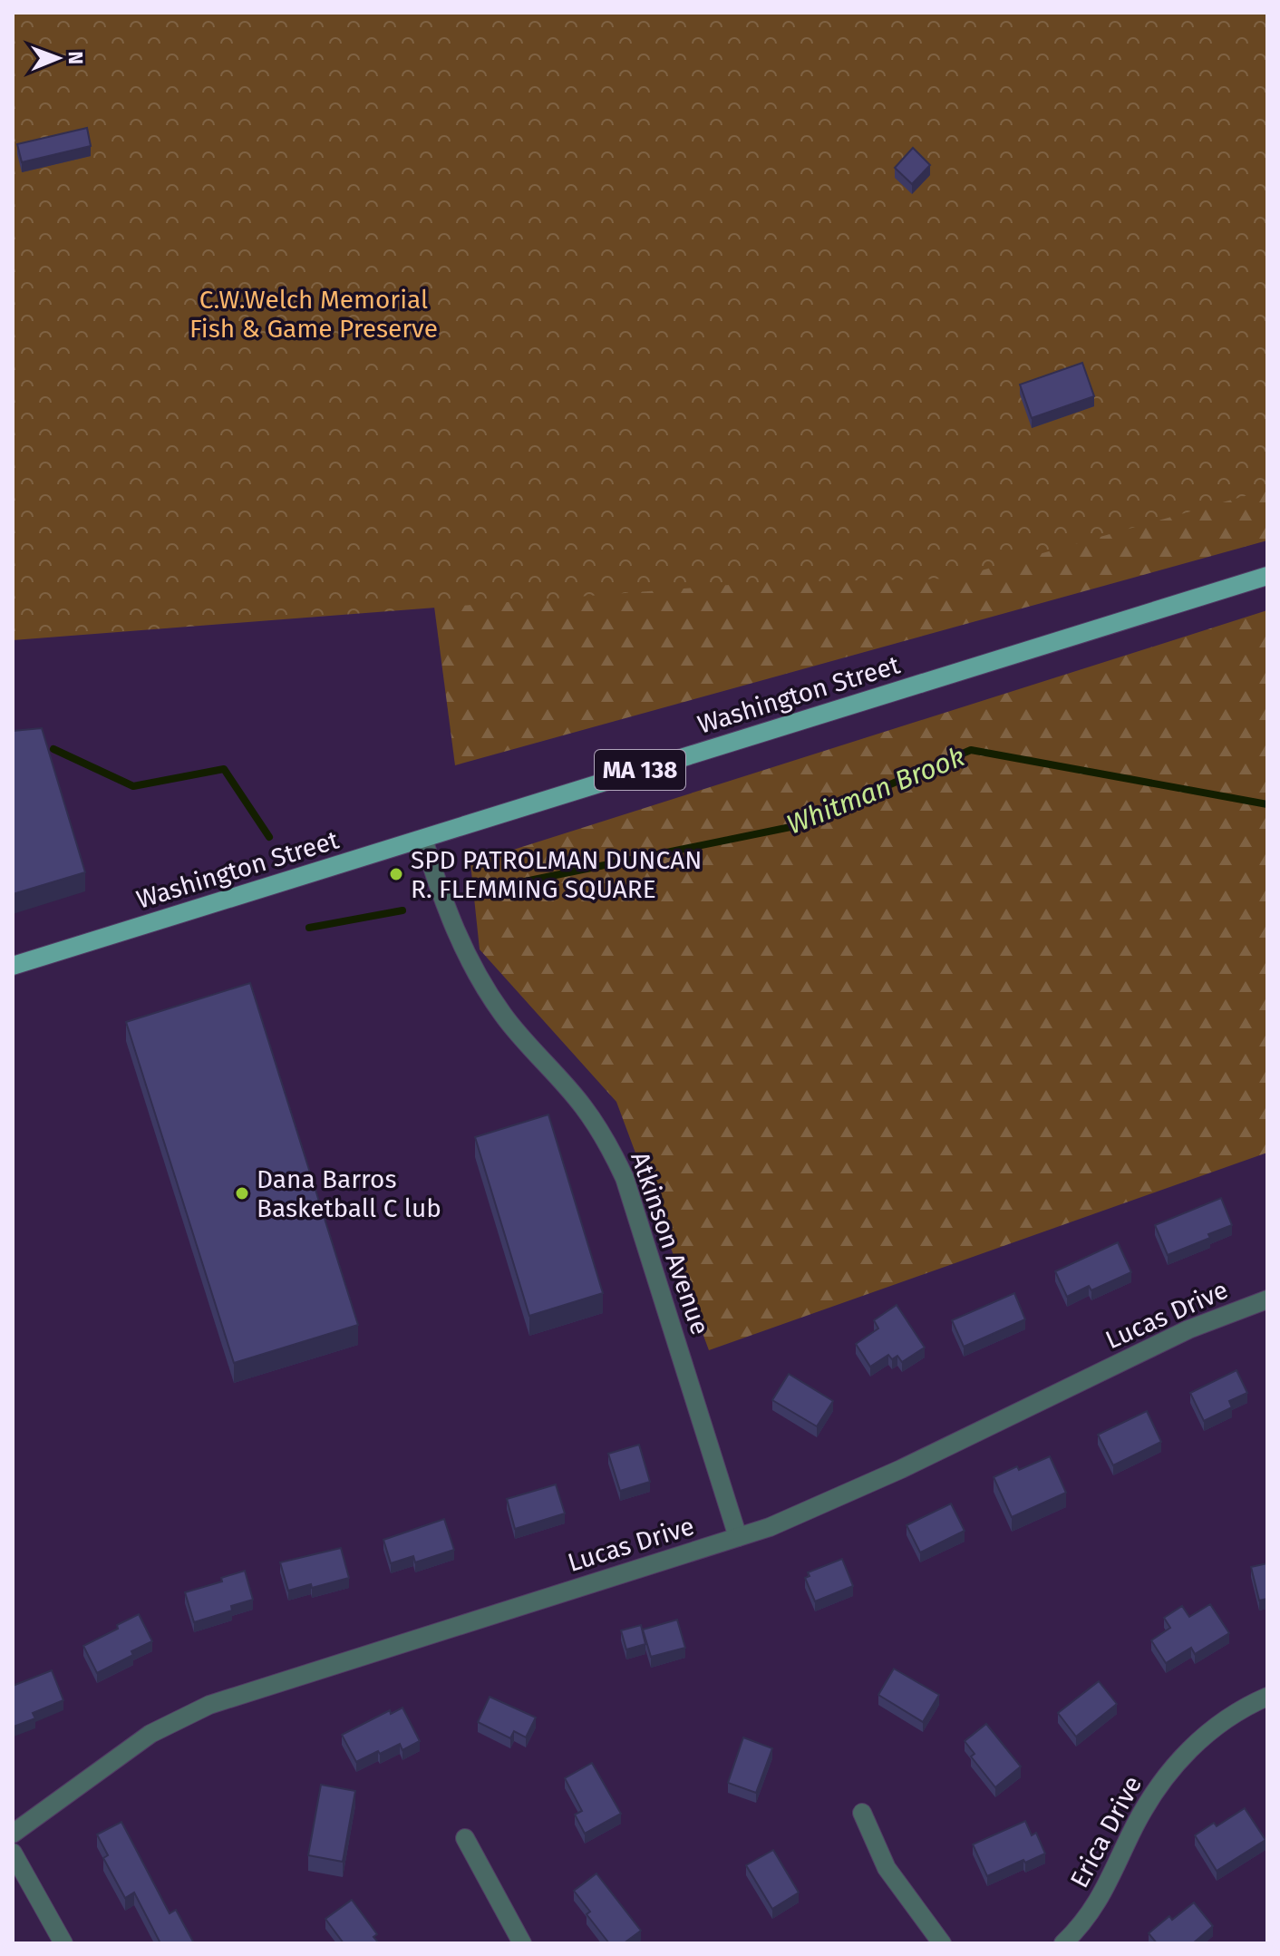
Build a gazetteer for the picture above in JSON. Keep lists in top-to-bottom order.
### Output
{
  "streets": {
    "main road": ["Washington Street", "MA 138"],
    "street": ["Atkinson Avenue", "Lucas Drive", "Erica Drive"]
  },
  "crossings": [
    ["Washington Street", "Atkinson Avenue"],
    ["Atkinson Avenue", "Lucas Drive"]
  ],
  "water": ["Whitman Brook"],
  "parks": ["C.W.Welch Memorial Fish & Game Preserve"],
  "places": ["SPD PATROLMAN DUNCAN R. FLEMMING SQUARE", "Dana Barros Basketball C lub"],
  "north": "right"
}
